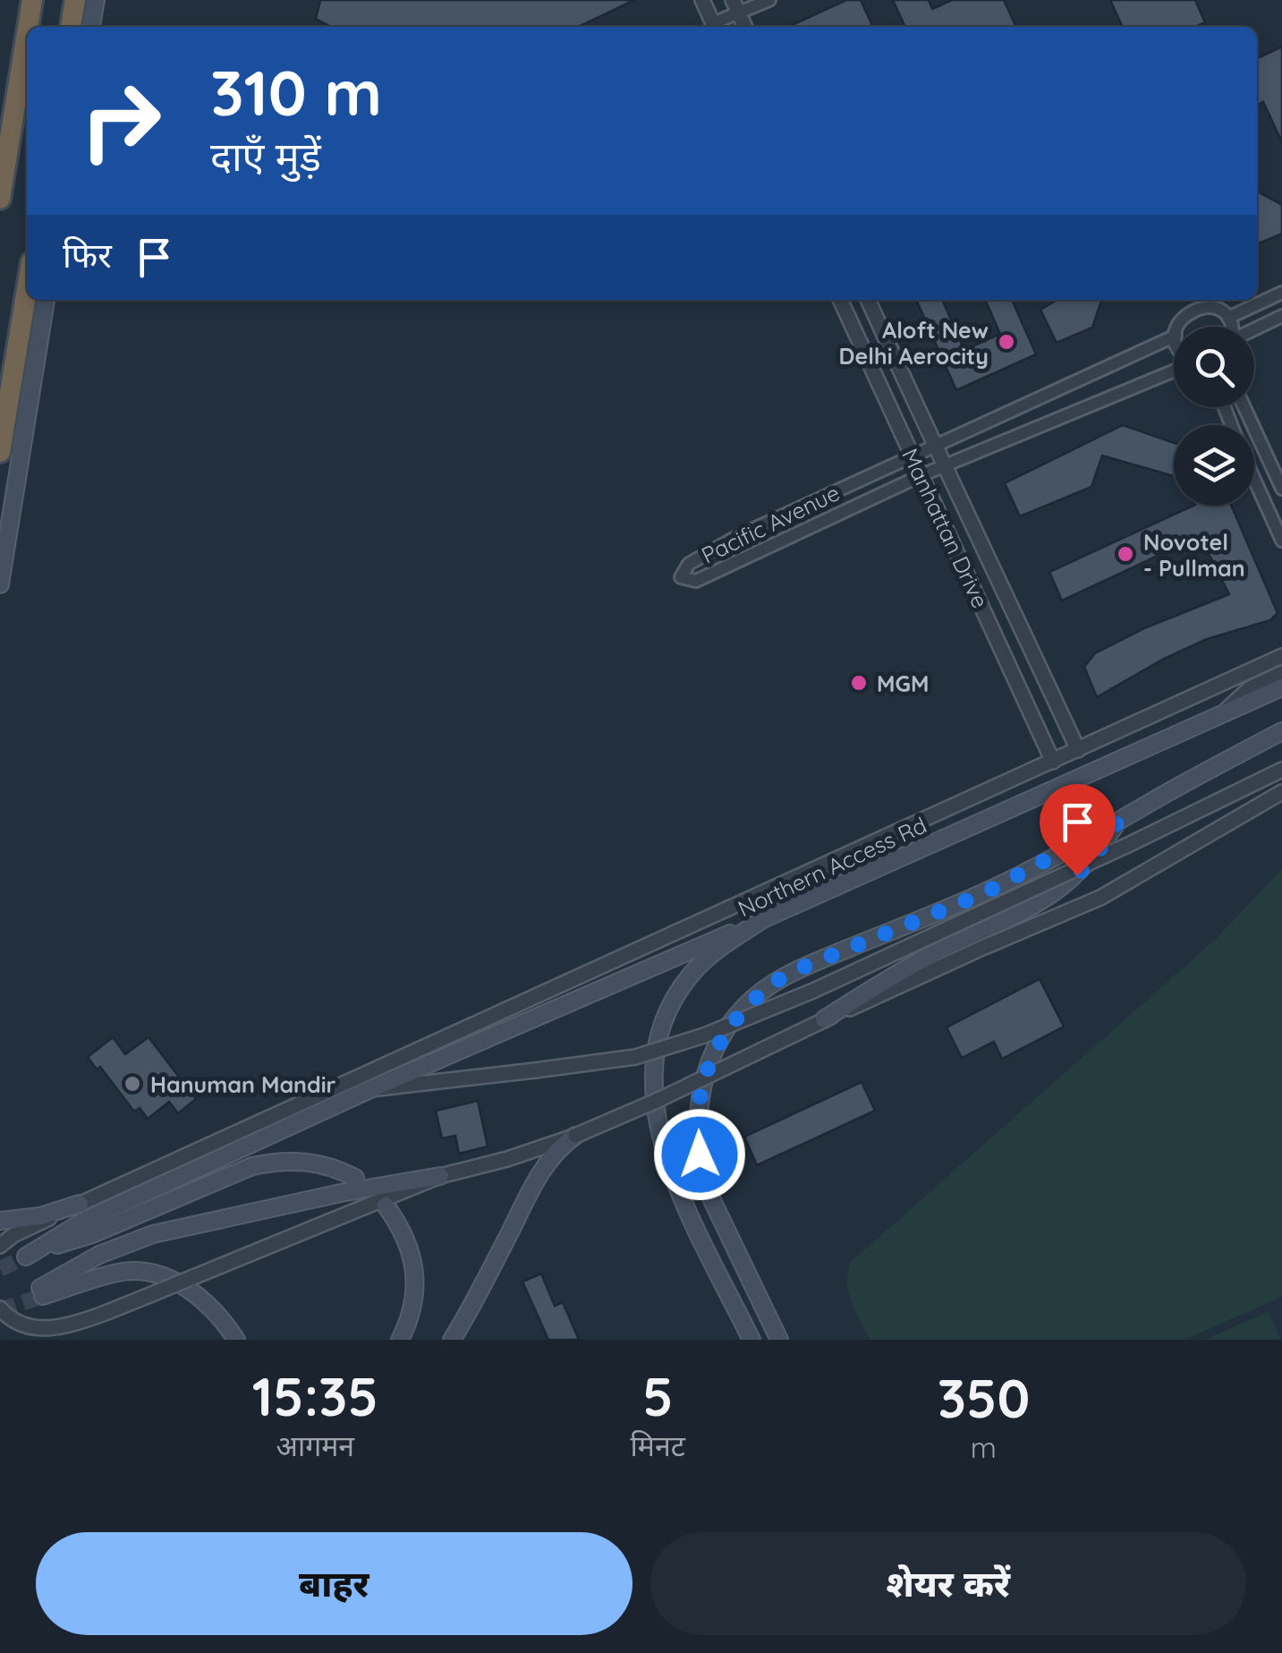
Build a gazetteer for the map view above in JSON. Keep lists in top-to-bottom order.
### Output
{
  "streets": {
    "main road": ["Northern Access Rd"],
    "street": ["Pacific Avenue", "Manhattan Drive"]
  },
  "crossings": [
    ["Pacific Avenue", "Manhattan Drive"]
  ],
  "places": [
    "Aloft New Delhi Aerocity",
    "Novotel - Pullman",
    "MGM",
    "Hanuman Mandir"
  ],
  "page": {
    "turn": ["310 m", "दाएँ मुड़ें"],
    "then": "फिर",
    "eta": [
      "15:35",
      "आगमन",
      "5",
      "मिनट",
      "350",
      "m"
    ],
    "buttons": ["बाहर", "शेयर करें"]
  }
}
